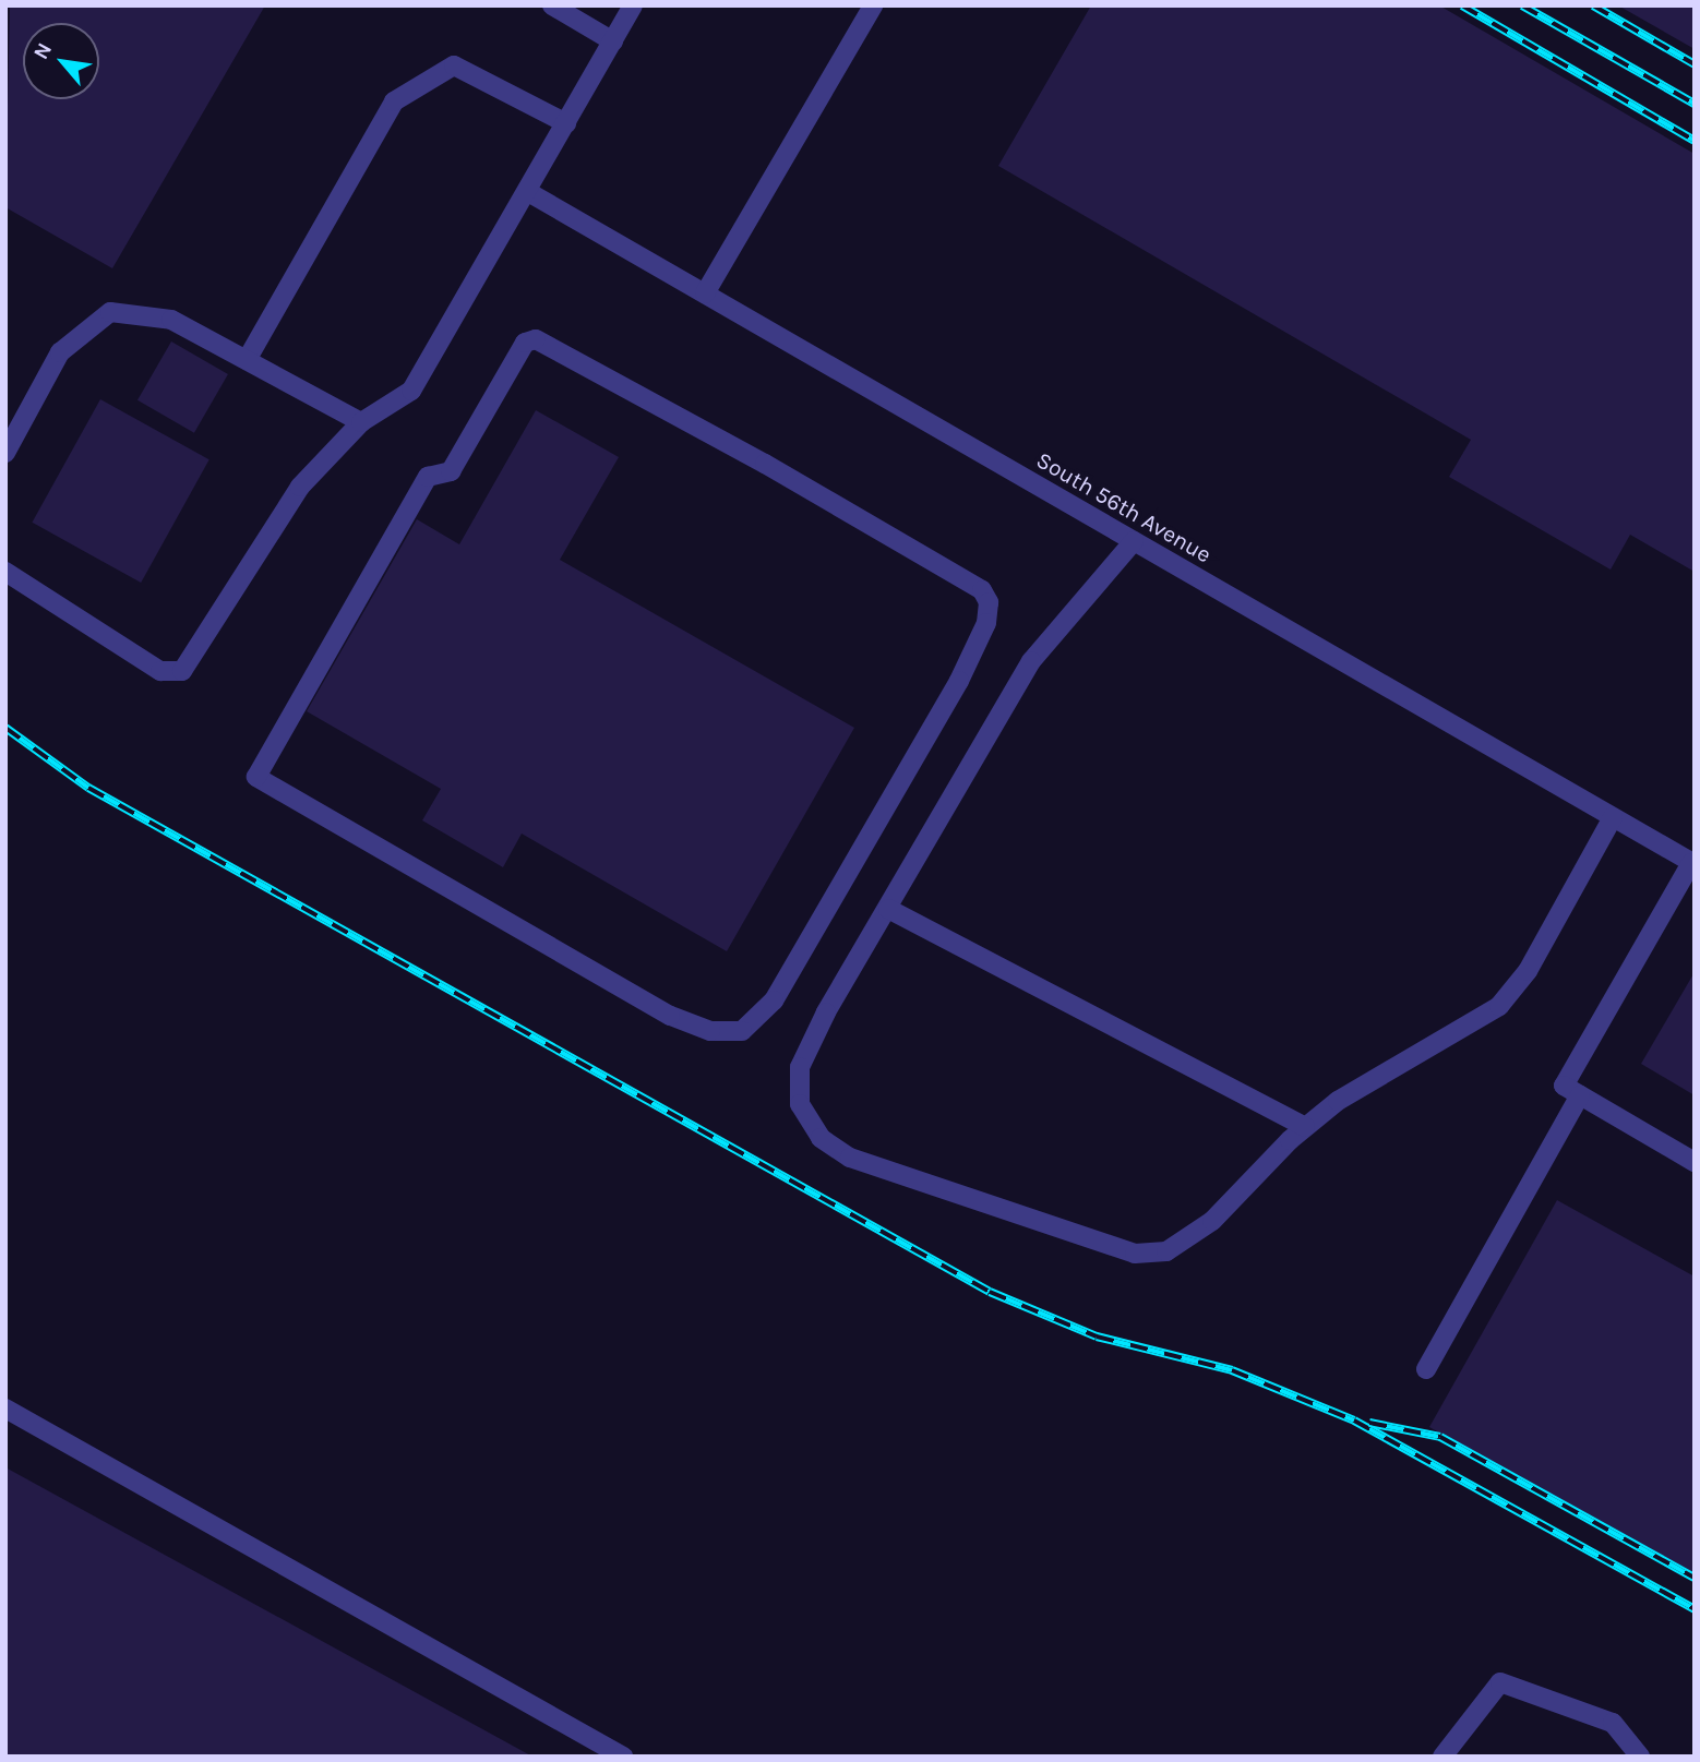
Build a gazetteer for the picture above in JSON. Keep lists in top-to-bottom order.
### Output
{
  "streets": {
    "street": ["South 56th Avenue"]
  },
  "north": "top left"
}
